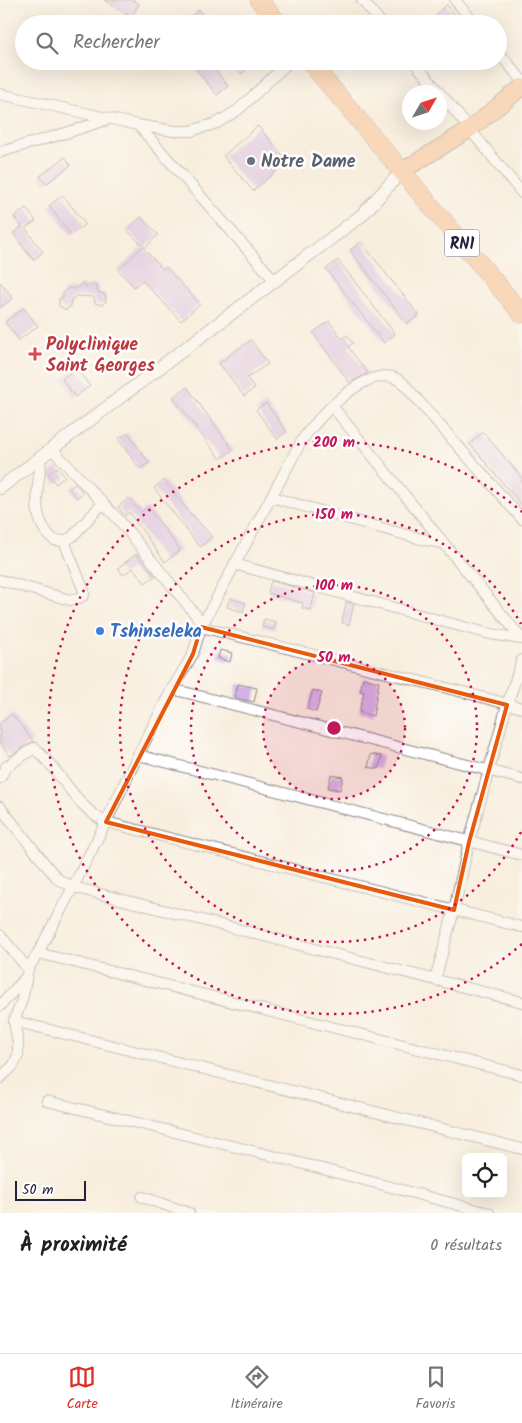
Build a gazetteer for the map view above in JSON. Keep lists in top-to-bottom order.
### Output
{
  "streets": {
    "highway": ["RN1"]
  },
  "places": {
    "other": ["Notre Dame", "Tshinseleka"],
    "health": ["Polyclinique Saint Georges"]
  },
  "scale_bar": "50 m",
  "north": "top right",
  "page": {
    "search": "Rechercher",
    "scale": "50 m",
    "heading": ["À proximité", "0 résultats"],
    "nav": ["Carte", "Itinéraire", "Favoris"]
  },
  "rings": [
    "200 m",
    "150 m",
    "100 m",
    "50 m"
  ]
}
